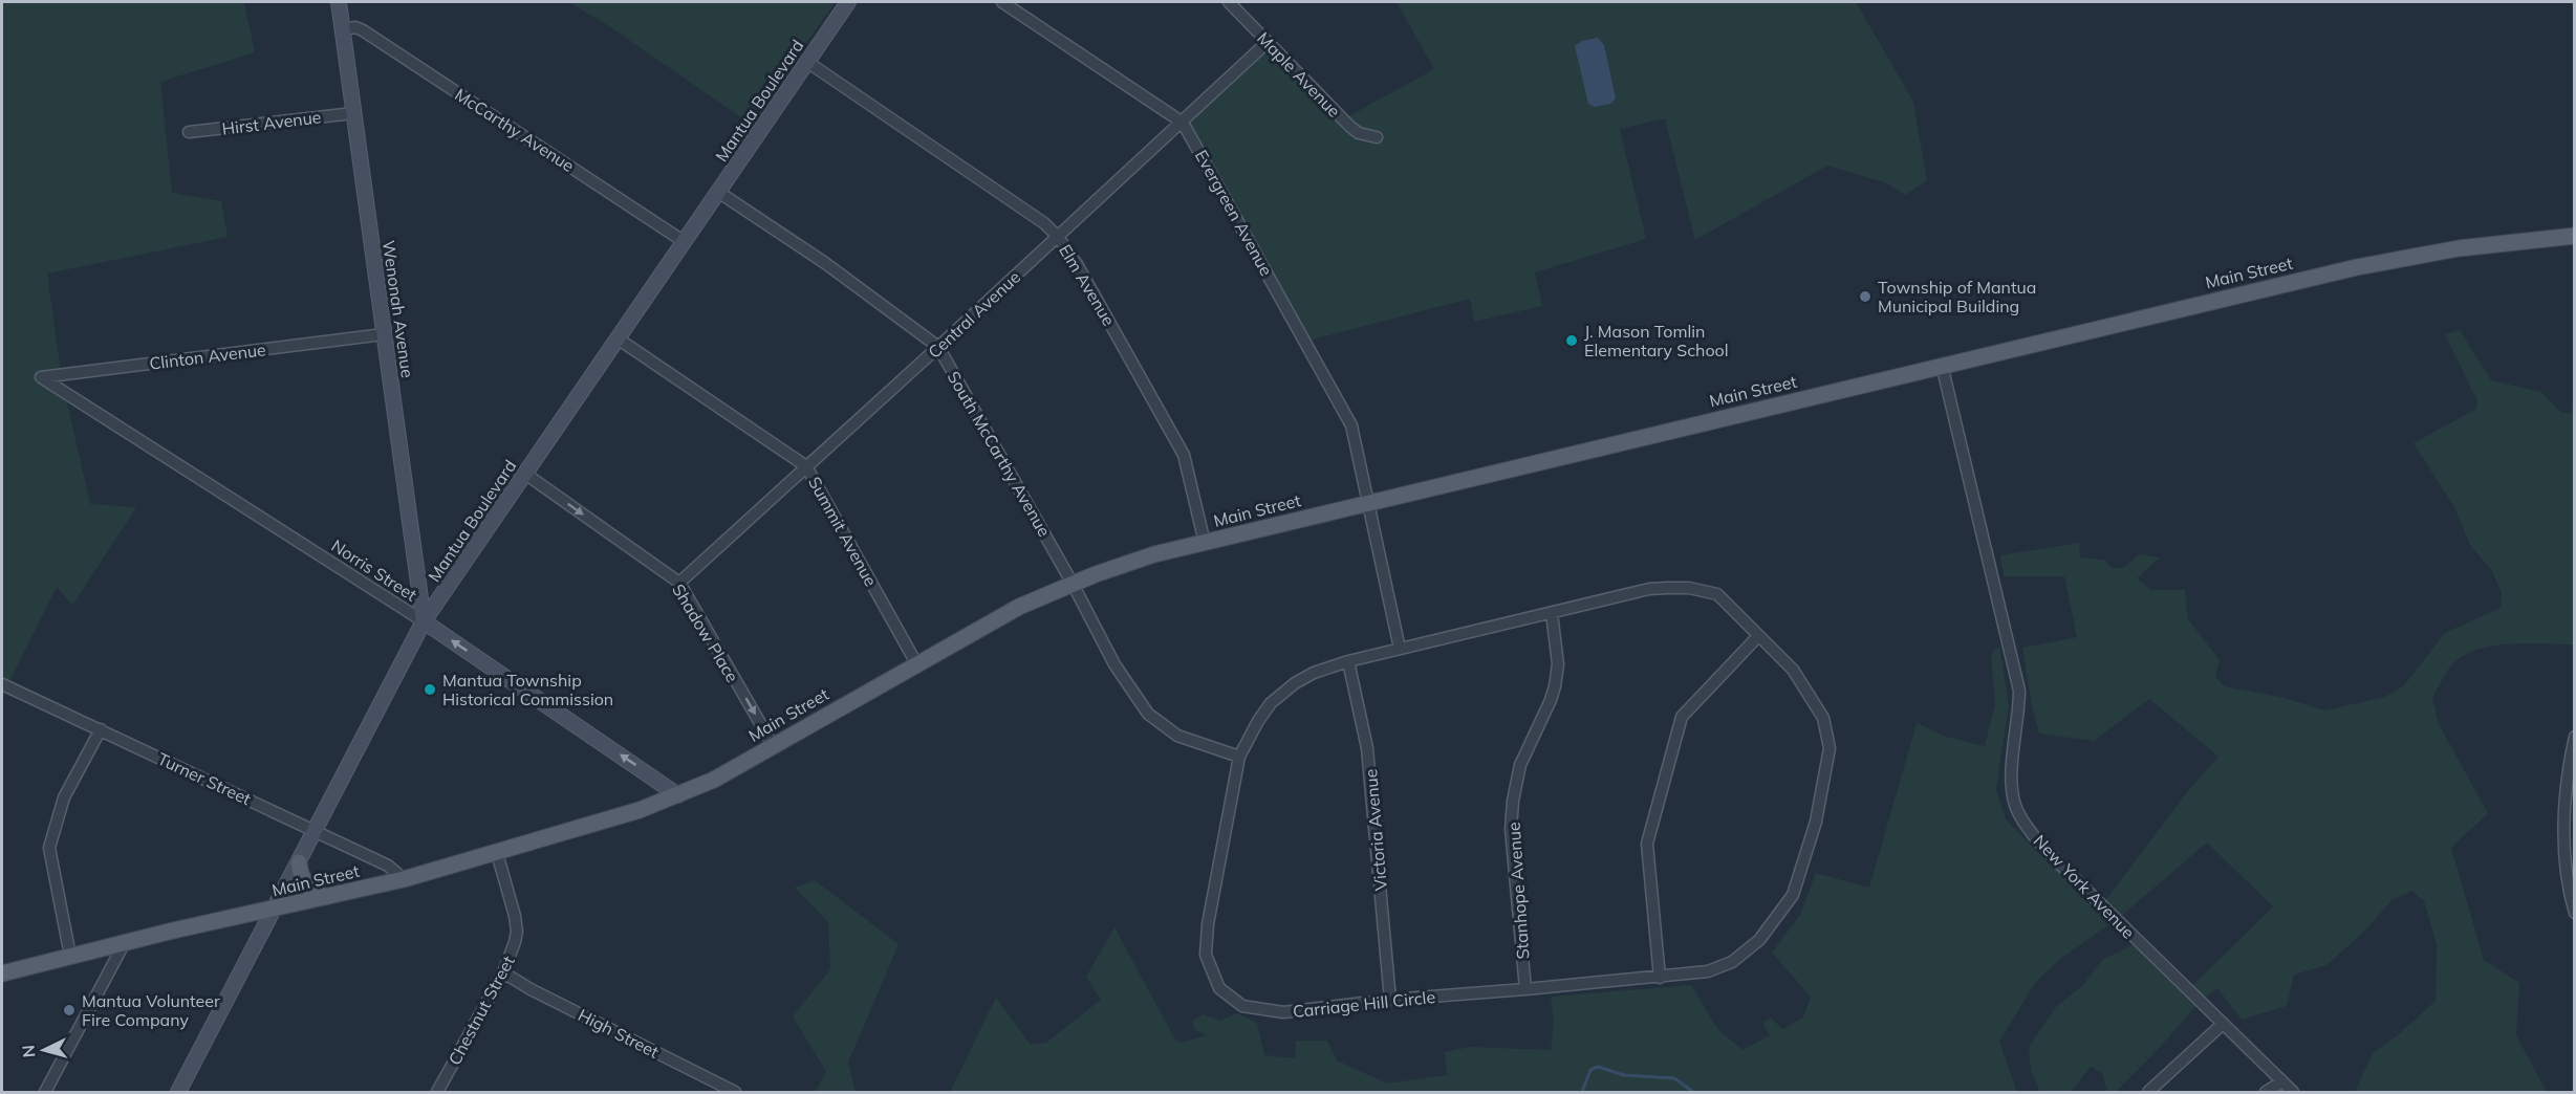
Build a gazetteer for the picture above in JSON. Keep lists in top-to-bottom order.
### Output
{
  "streets": {
    "main road": [
      "Mantua Boulevard",
      "Main Street",
      "Wenonah Avenue",
      "Norris Street"
    ],
    "street": [
      "Maple Avenue",
      "Hirst Avenue",
      "McCarthy Avenue",
      "Evergreen Avenue",
      "Elm Avenue",
      "Central Avenue",
      "Clinton Avenue",
      "South McCarthy Avenue",
      "Summit Avenue",
      "Shadow Place",
      "Turner Street",
      "Victoria Avenue",
      "New York Avenue",
      "Stanhope Avenue",
      "Carriage Hill Circle",
      "Chestnut Street",
      "High Street"
    ]
  },
  "crossings": [
    ["Maple Avenue", "Central Avenue"],
    ["Mantua Boulevard", "McCarthy Avenue"],
    ["Mantua Boulevard", "Main Street"],
    ["Mantua Boulevard", "Elm Avenue"],
    ["Mantua Boulevard", "Wenonah Avenue"],
    ["Mantua Boulevard", "South McCarthy Avenue"],
    ["Mantua Boulevard", "Summit Avenue"],
    ["Mantua Boulevard", "Norris Street"],
    ["Mantua Boulevard", "Shadow Place"],
    ["Mantua Boulevard", "Turner Street"],
    ["Hirst Avenue", "Wenonah Avenue"],
    ["McCarthy Avenue", "Wenonah Avenue"],
    ["Evergreen Avenue", "Main Street"],
    ["Evergreen Avenue", "Central Avenue"],
    ["Evergreen Avenue", "Carriage Hill Circle"],
    ["Main Street", "Elm Avenue"],
    ["Main Street", "South McCarthy Avenue"],
    ["Main Street", "Summit Avenue"],
    ["Main Street", "Norris Street"],
    ["Main Street", "Shadow Place"],
    ["Main Street", "Turner Street"],
    ["Main Street", "New York Avenue"],
    ["Main Street", "Chestnut Street"],
    ["Elm Avenue", "Central Avenue"],
    ["Wenonah Avenue", "Clinton Avenue"],
    ["Wenonah Avenue", "Norris Street"],
    ["Central Avenue", "South McCarthy Avenue"],
    ["Central Avenue", "Summit Avenue"],
    ["Central Avenue", "Shadow Place"],
    ["Clinton Avenue", "Norris Street"],
    ["South McCarthy Avenue", "Carriage Hill Circle"],
    ["Victoria Avenue", "Carriage Hill Circle"],
    ["Stanhope Avenue", "Carriage Hill Circle"],
    ["Chestnut Street", "High Street"]
  ],
  "one_way": ["Norris Street", "Shadow Place"],
  "places": [
    "Township of Mantua Municipal Building",
    "J. Mason Tomlin Elementary School",
    "Mantua Township Historical Commission",
    "Mantua Volunteer Fire Company"
  ],
  "north": "left"
}
